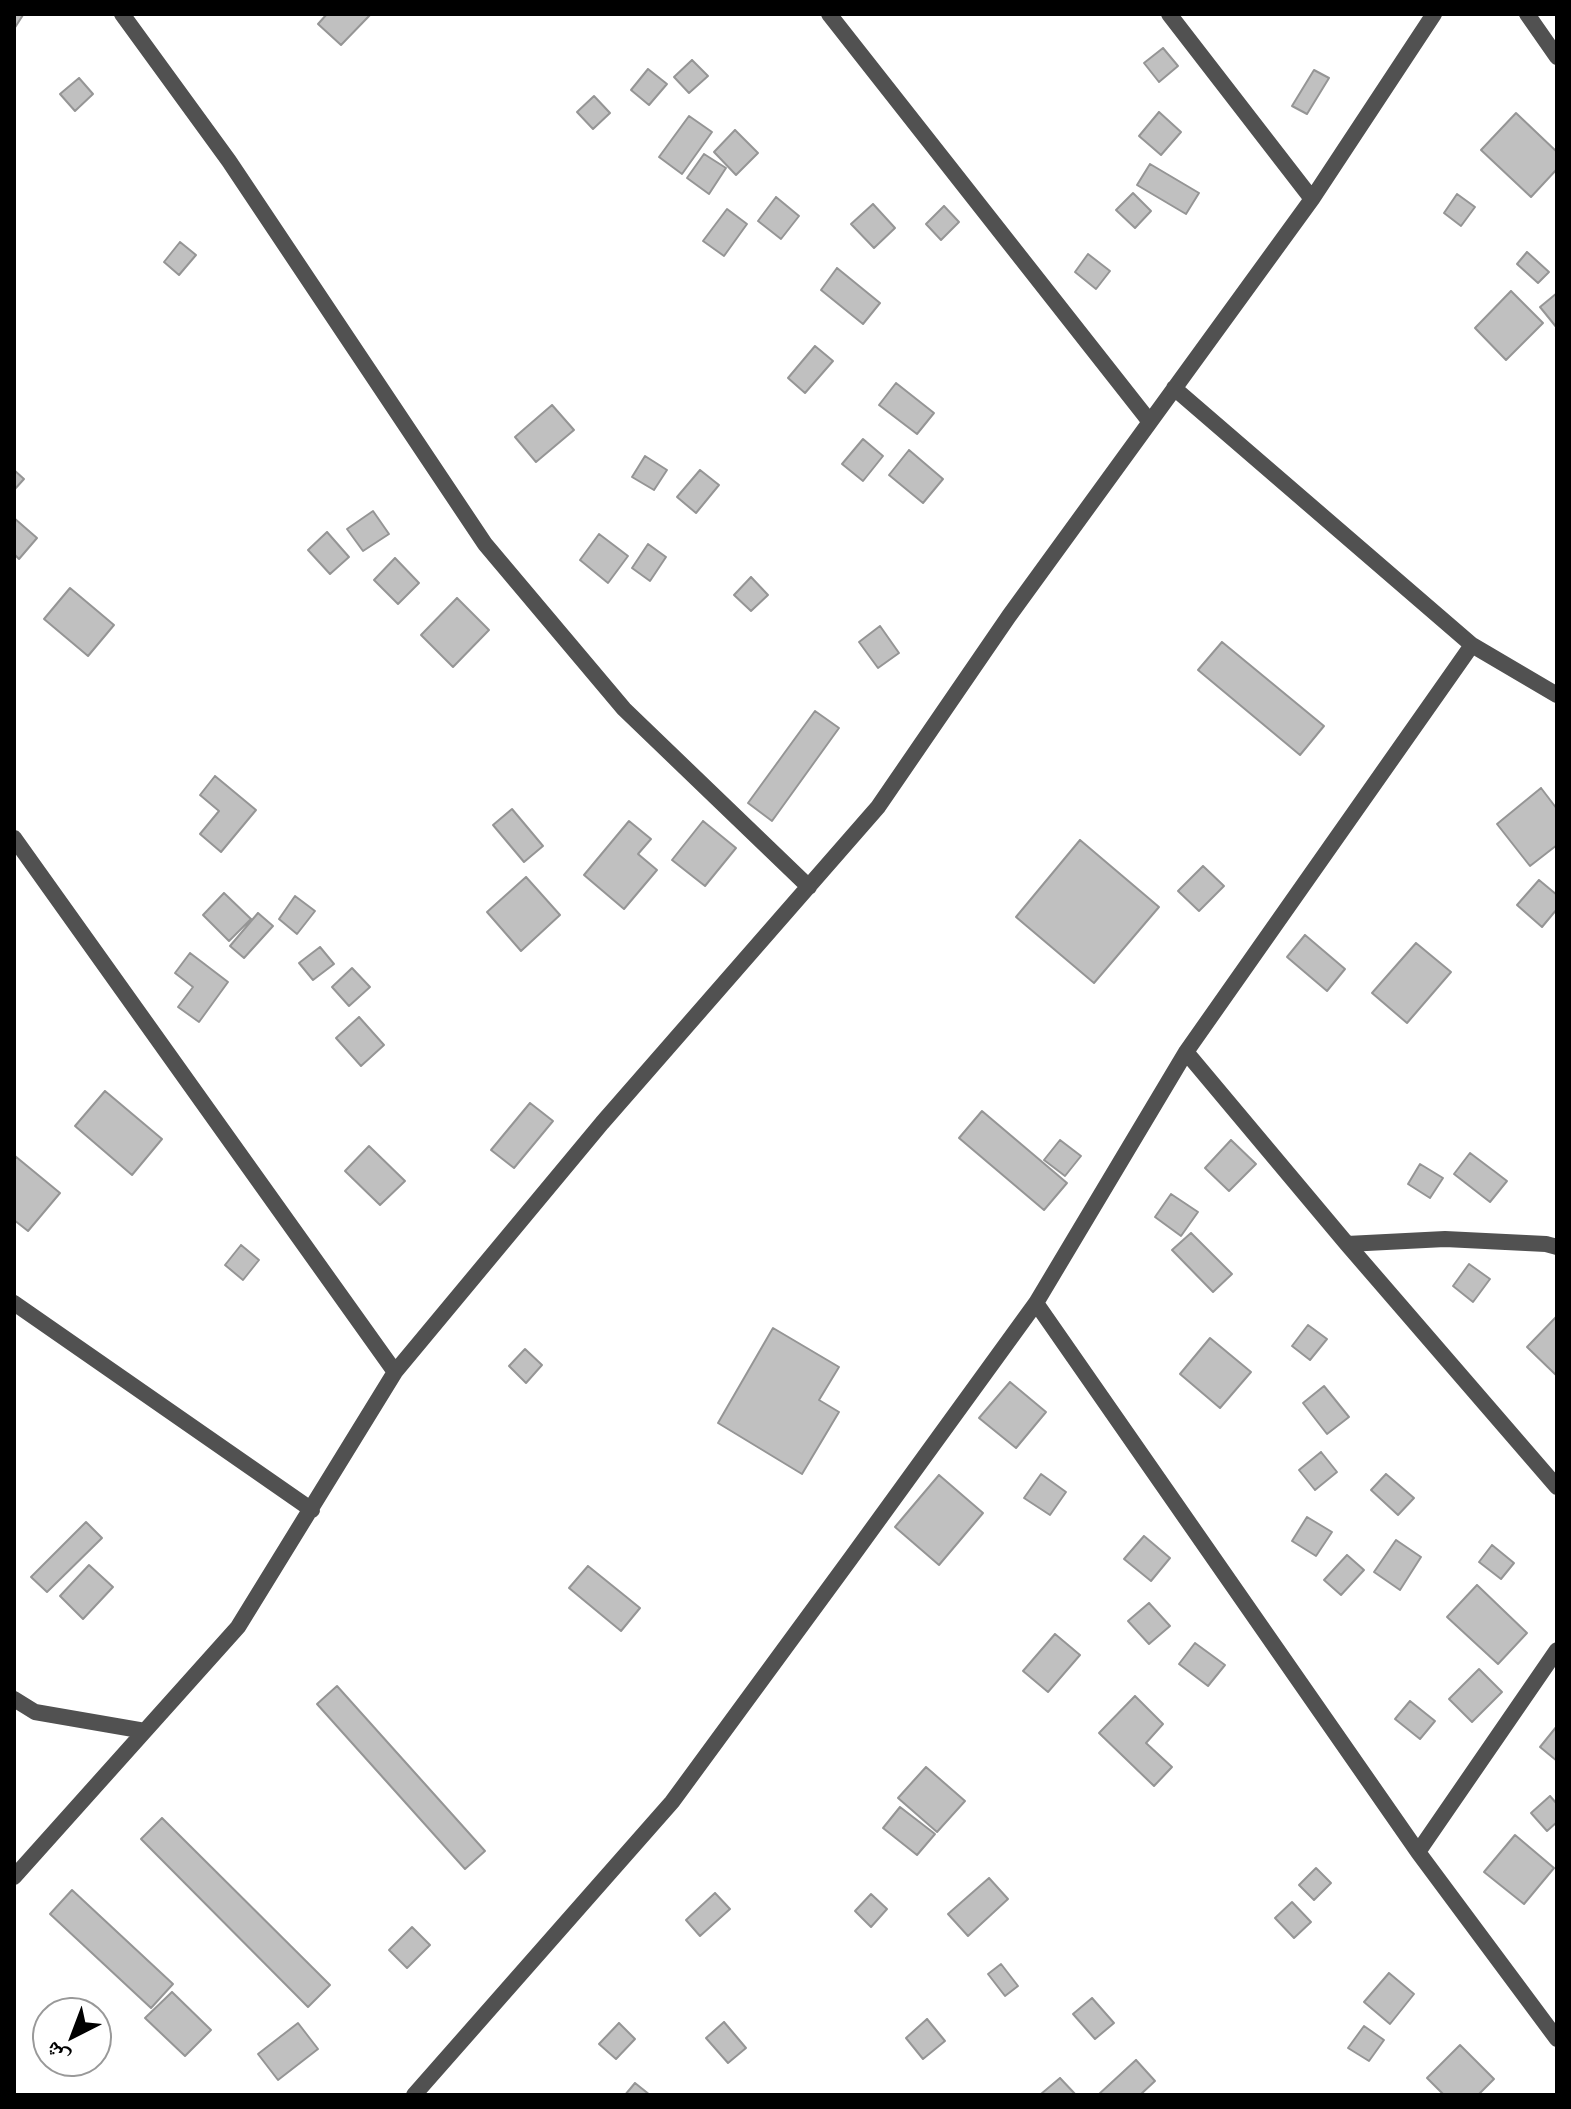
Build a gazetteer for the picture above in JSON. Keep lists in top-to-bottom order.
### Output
{
  "north": "bottom left"
}
